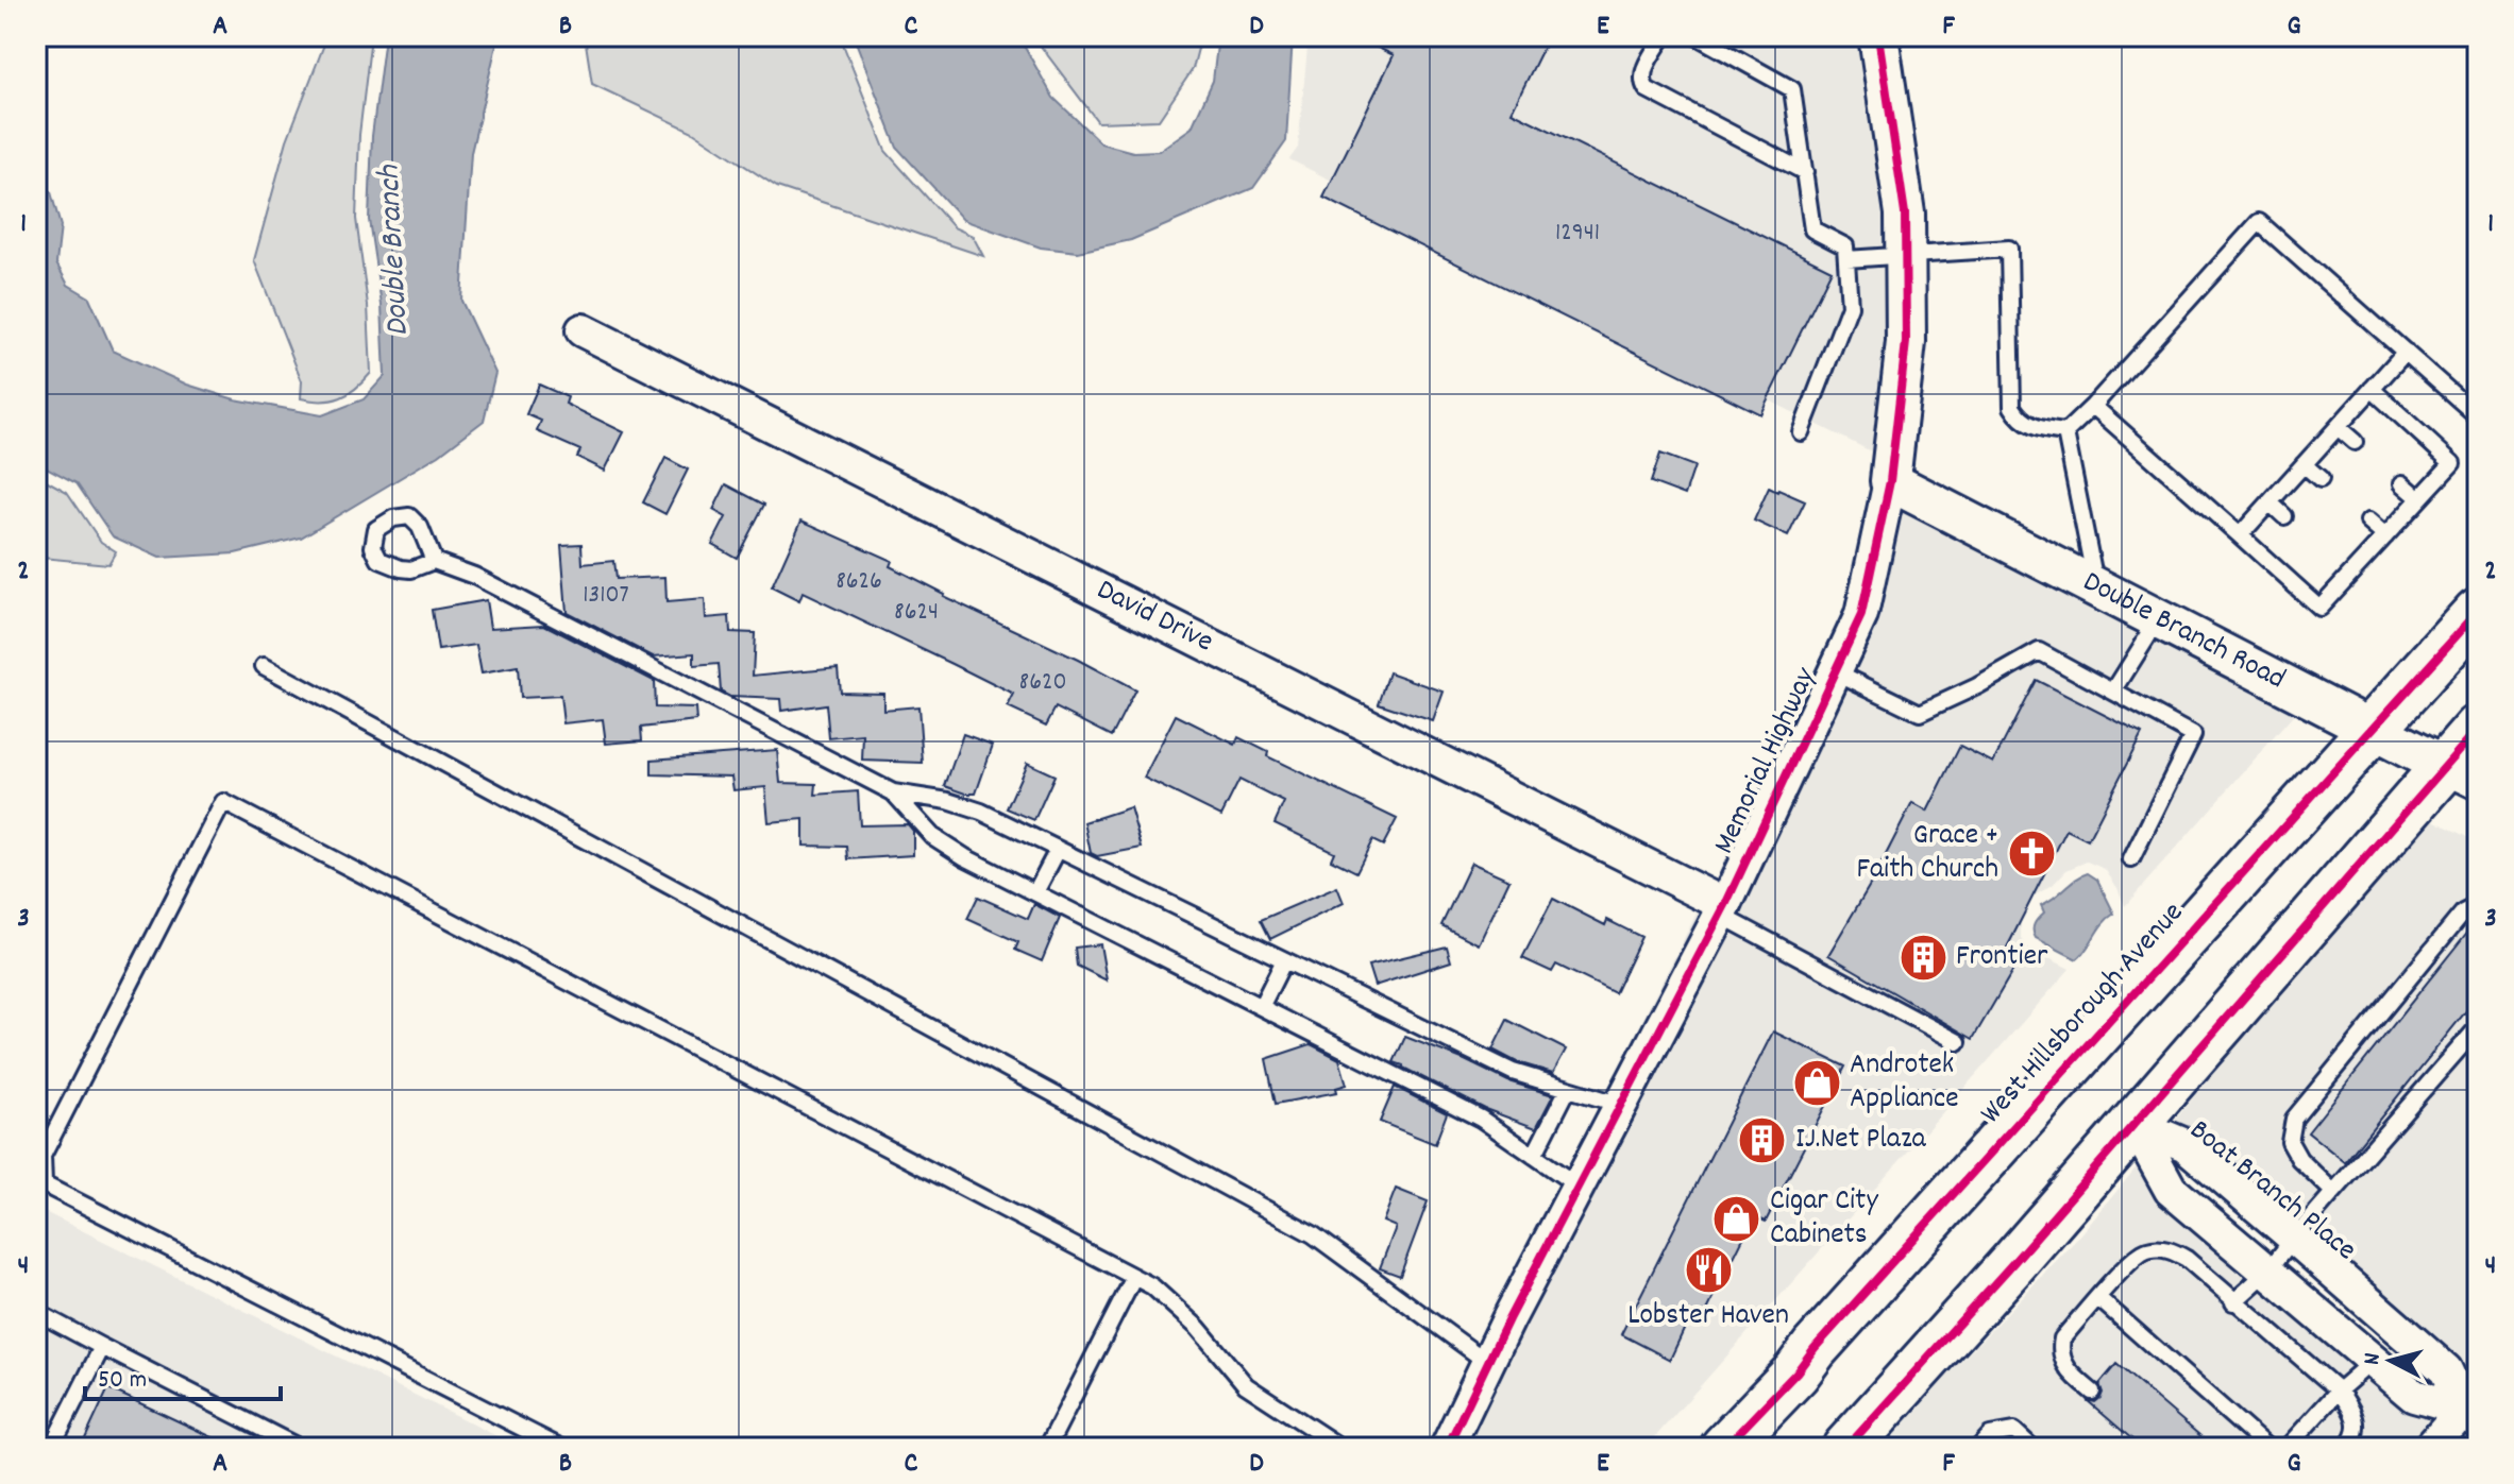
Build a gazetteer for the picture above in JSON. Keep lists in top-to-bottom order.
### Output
{
  "streets": {
    "main road": ["West Hillsborough Avenue"],
    "street": [
      "David Drive",
      "Double Branch Road",
      "Memorial Highway",
      "Boat Branch Place"
    ]
  },
  "crossings": [
    ["David Drive", "Memorial Highway"],
    ["Double Branch Road", "Memorial Highway"],
    ["Double Branch Road", "West Hillsborough Avenue"]
  ],
  "water": ["Double Branch"],
  "places": {
    "church": ["Grace + Faith Church"],
    "building": ["Frontier", "IJ.Net Plaza"],
    "shop": ["Androtek Appliance", "Cigar City Cabinets"],
    "restaurant": ["Lobster Haven"]
  },
  "house_numbers": [
    "12941",
    "8626",
    "13107",
    "8624",
    "8620"
  ],
  "scale_bar": "50 m",
  "north": "left",
  "grid": {
    "columns": [
      "A",
      "B",
      "C",
      "D",
      "E",
      "F",
      "G"
    ],
    "rows": [
      "1",
      "2",
      "3",
      "4"
    ]
  }
}
